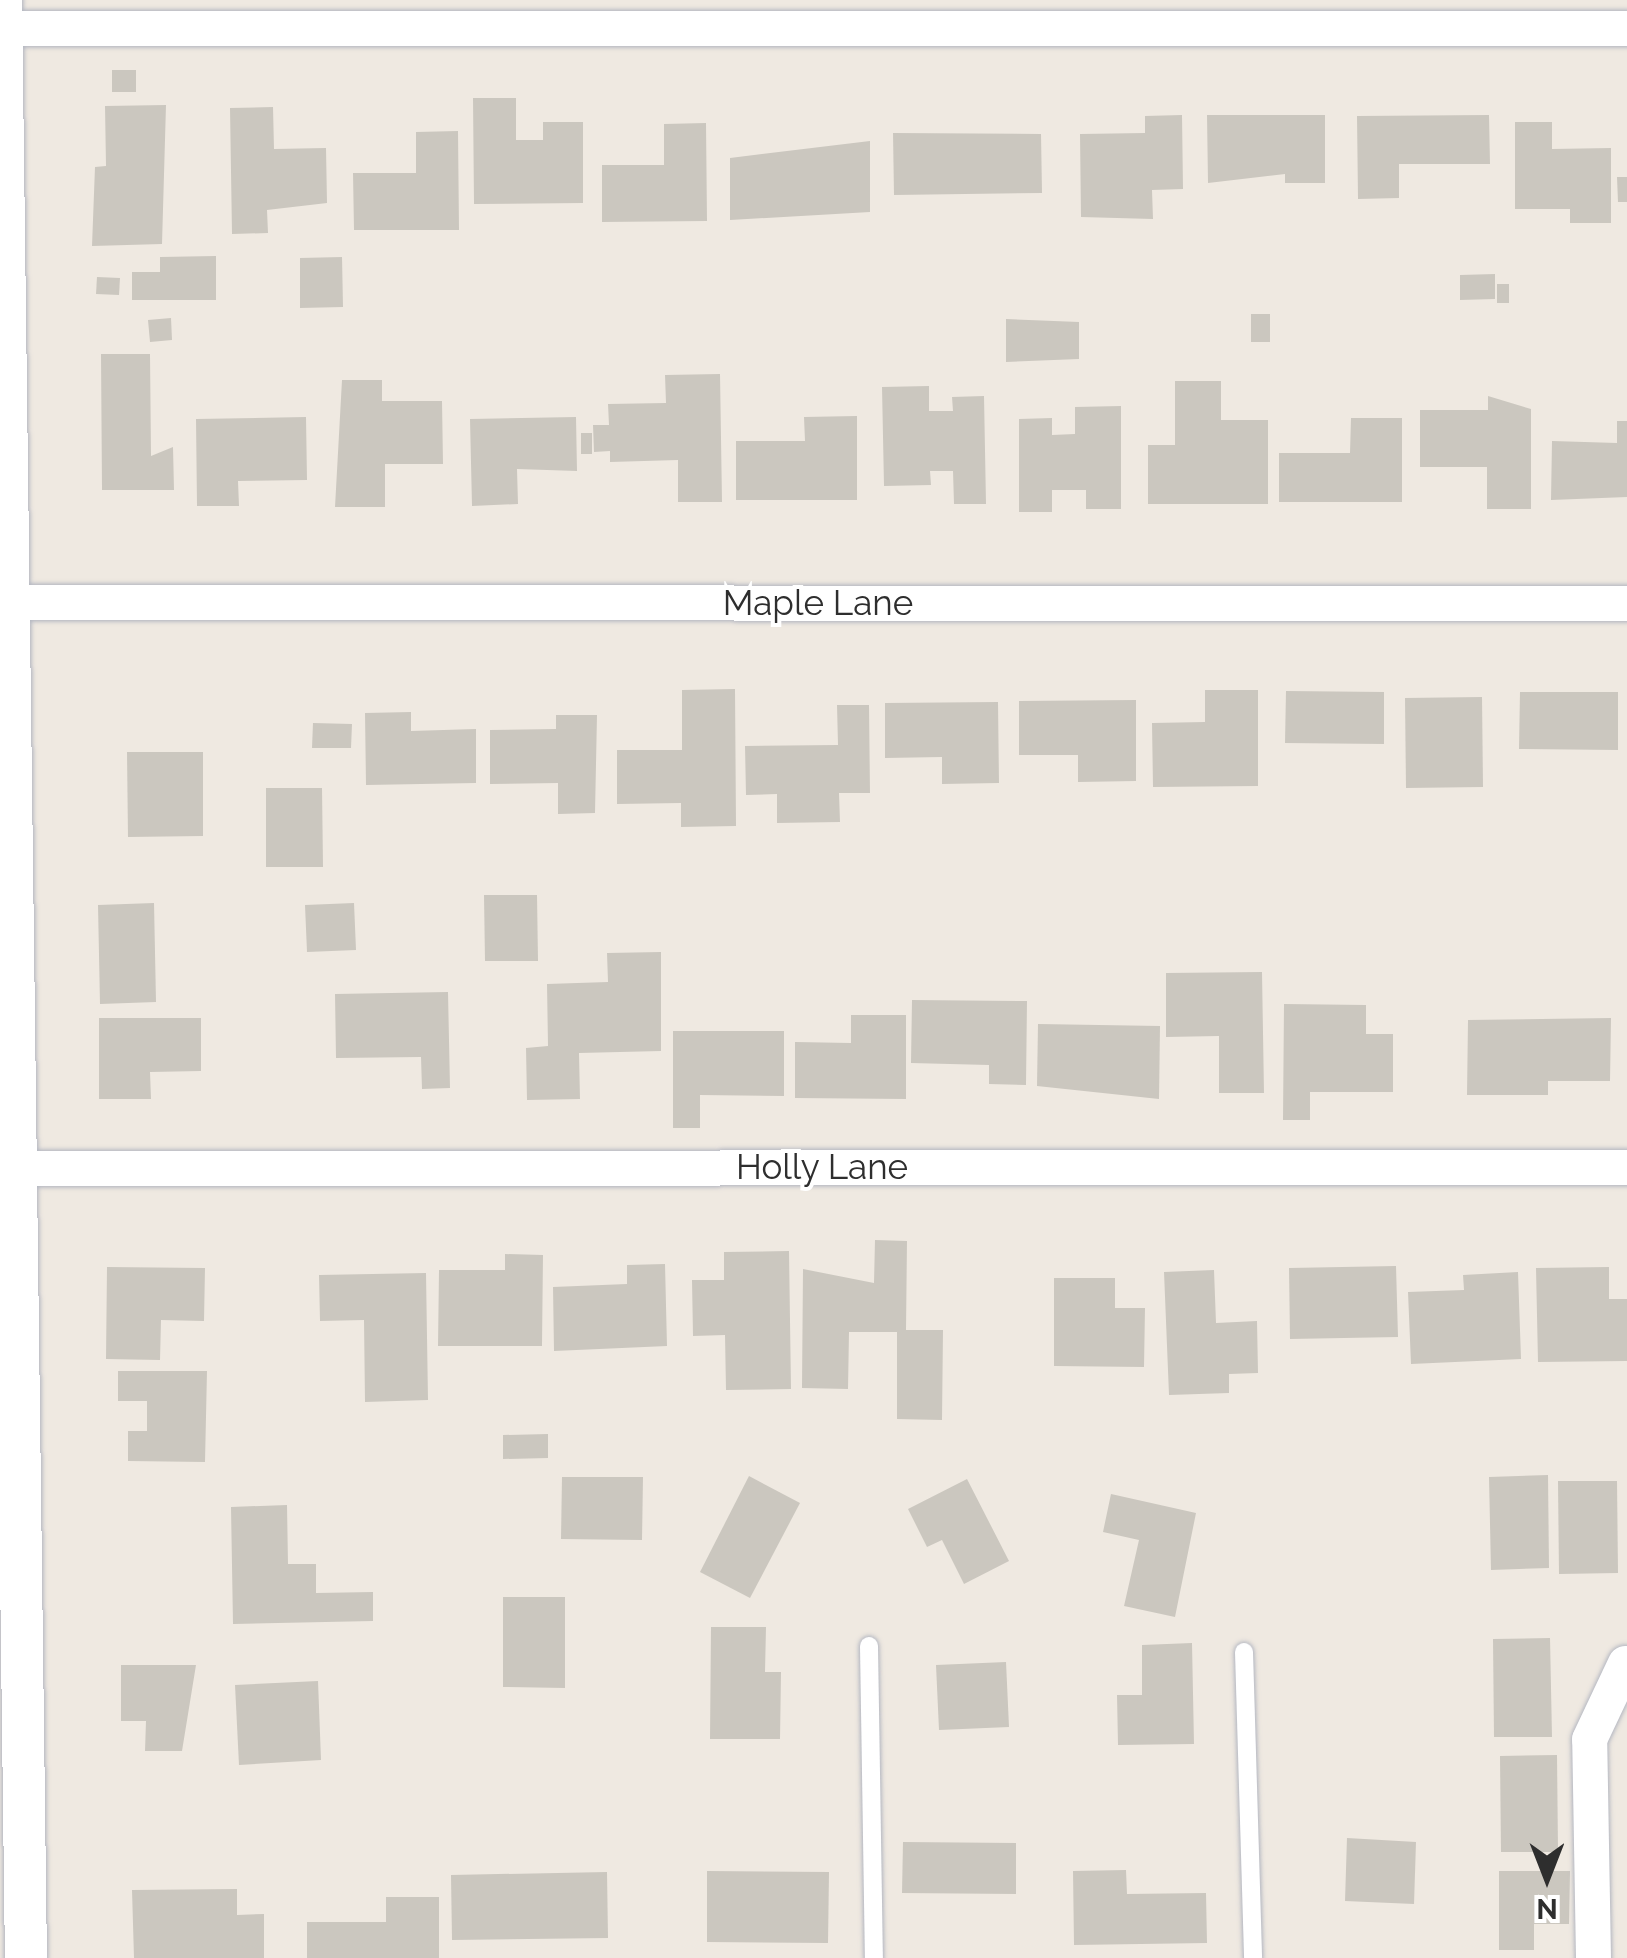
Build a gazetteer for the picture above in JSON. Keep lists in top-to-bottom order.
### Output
{
  "streets": {
    "street": ["Maple Lane", "Holly Lane"]
  },
  "north": "bottom"
}
